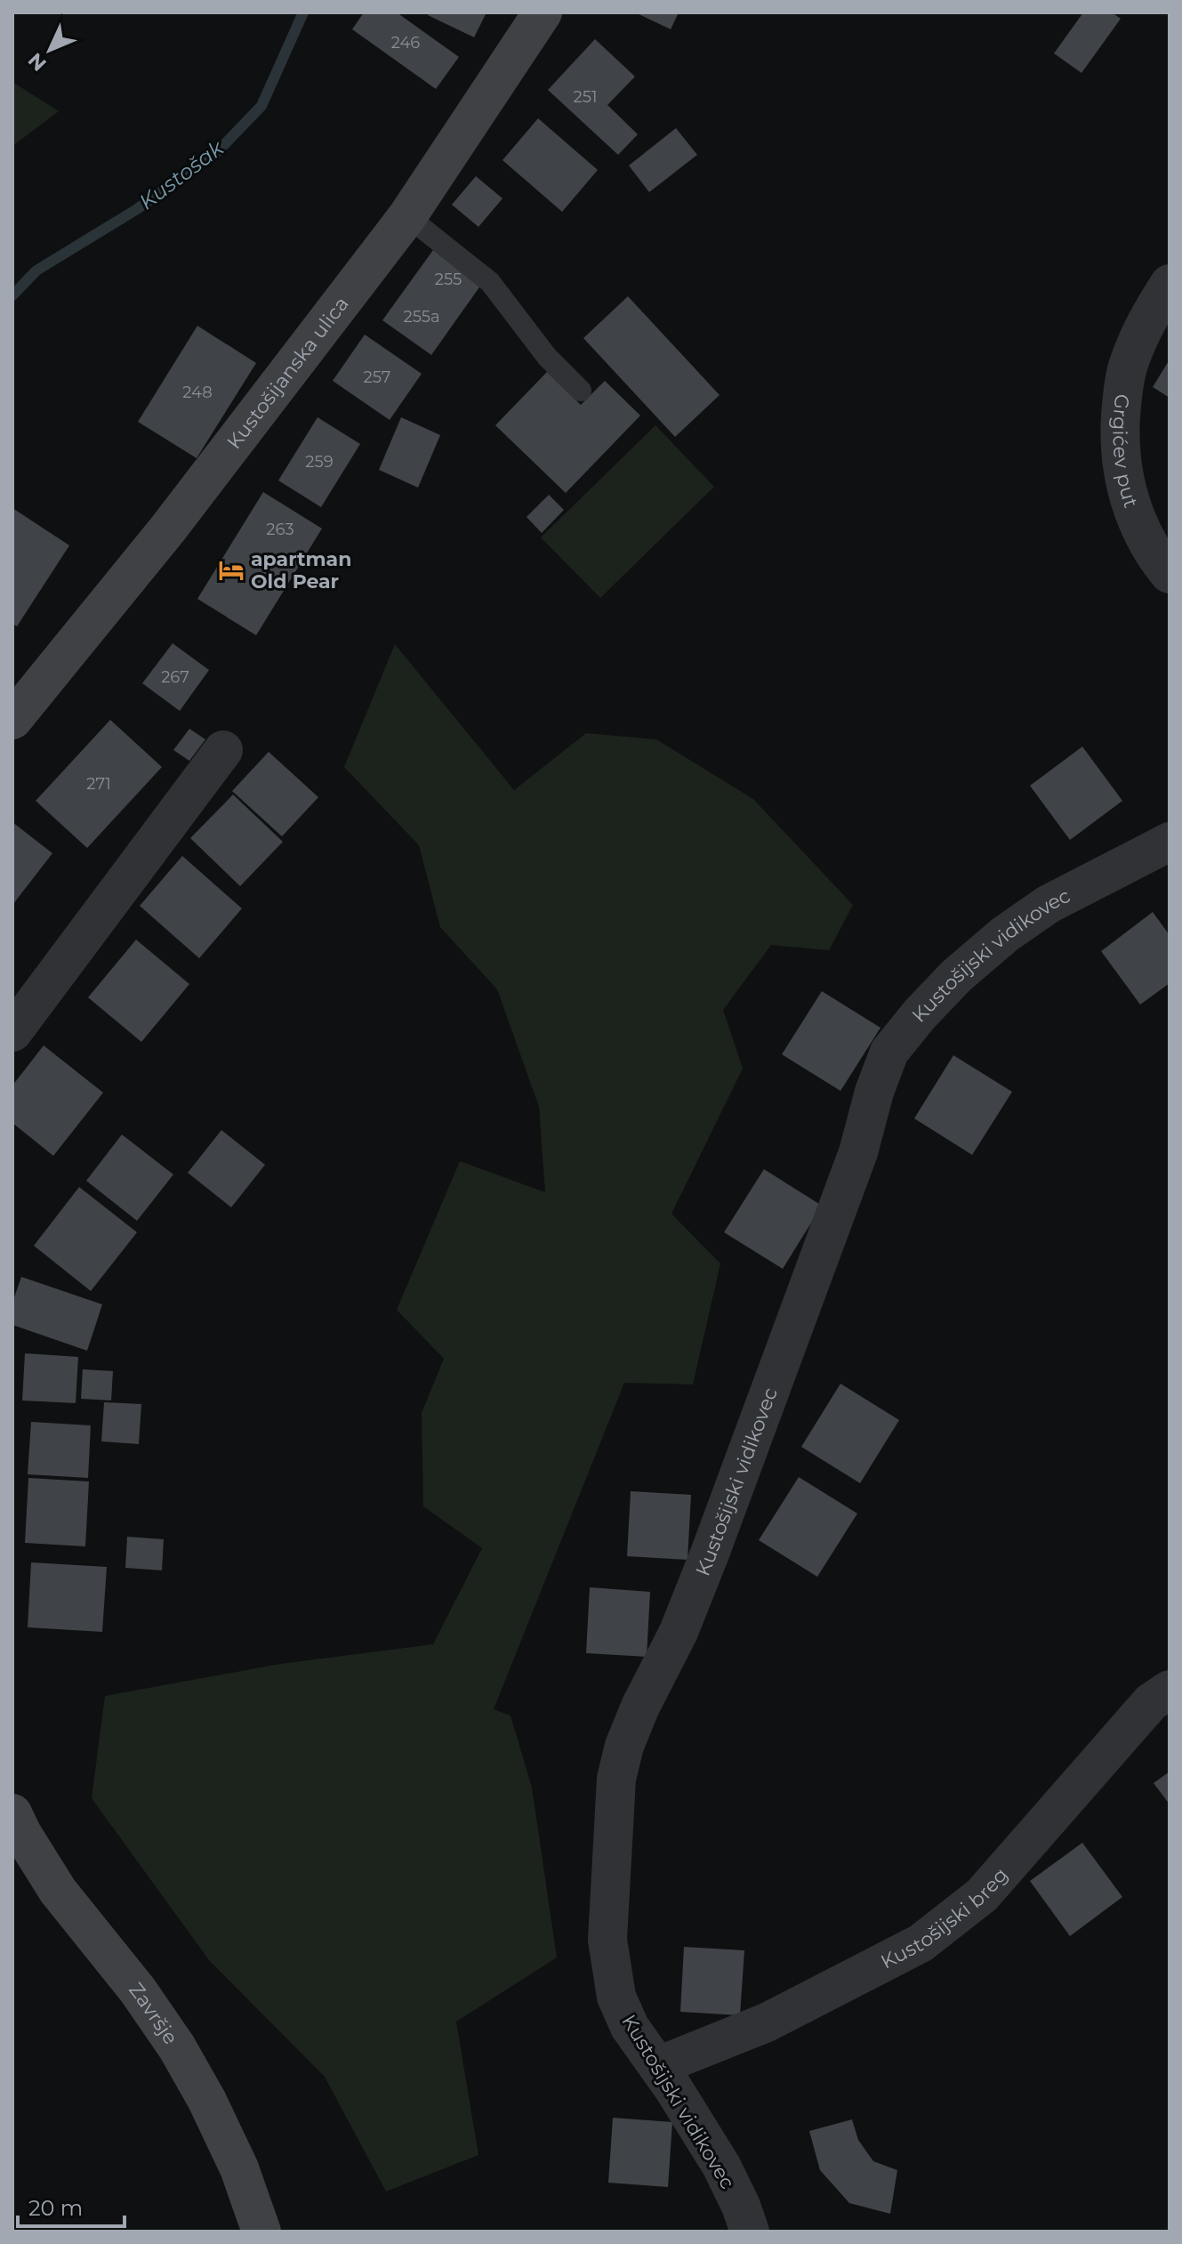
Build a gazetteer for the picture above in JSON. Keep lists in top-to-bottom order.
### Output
{
  "streets": {
    "street": [
      "Kustošijanska ulica",
      "Grgićev put",
      "Kustošijski vidikovec",
      "Kustošijski breg",
      "Završje"
    ]
  },
  "crossings": [
    ["Kustošijski vidikovec", "Kustošijski breg"]
  ],
  "water": ["Kustošak"],
  "places": {
    "hotel": ["apartman Old Pear"]
  },
  "house_numbers": [
    "246",
    "251",
    "255",
    "255a",
    "257",
    "248",
    "259",
    "263",
    "267",
    "271"
  ],
  "scale_bar": "20 m",
  "north": "bottom left"
}
